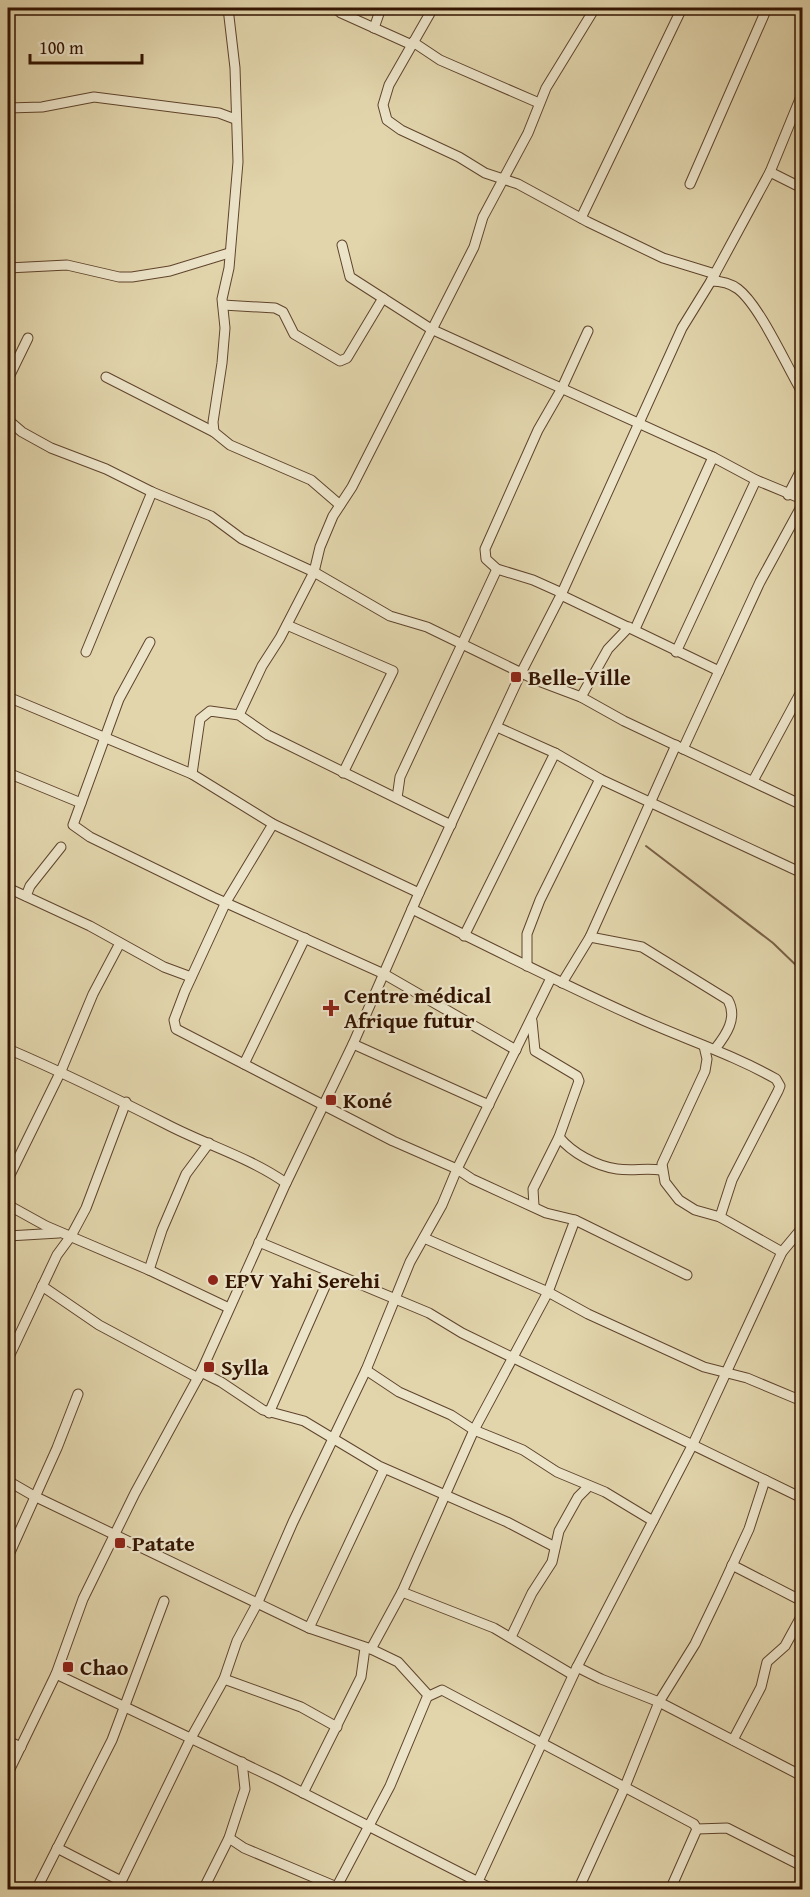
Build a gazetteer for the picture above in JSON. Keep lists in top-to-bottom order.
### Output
{
  "places": {
    "transit": [
      "Belle-Ville",
      "Koné",
      "Sylla",
      "Patate",
      "Chao"
    ],
    "health": ["Centre médical Afrique futur"],
    "other": ["EPV Yahi Serehi"]
  },
  "scale_bar": "100 m"
}
